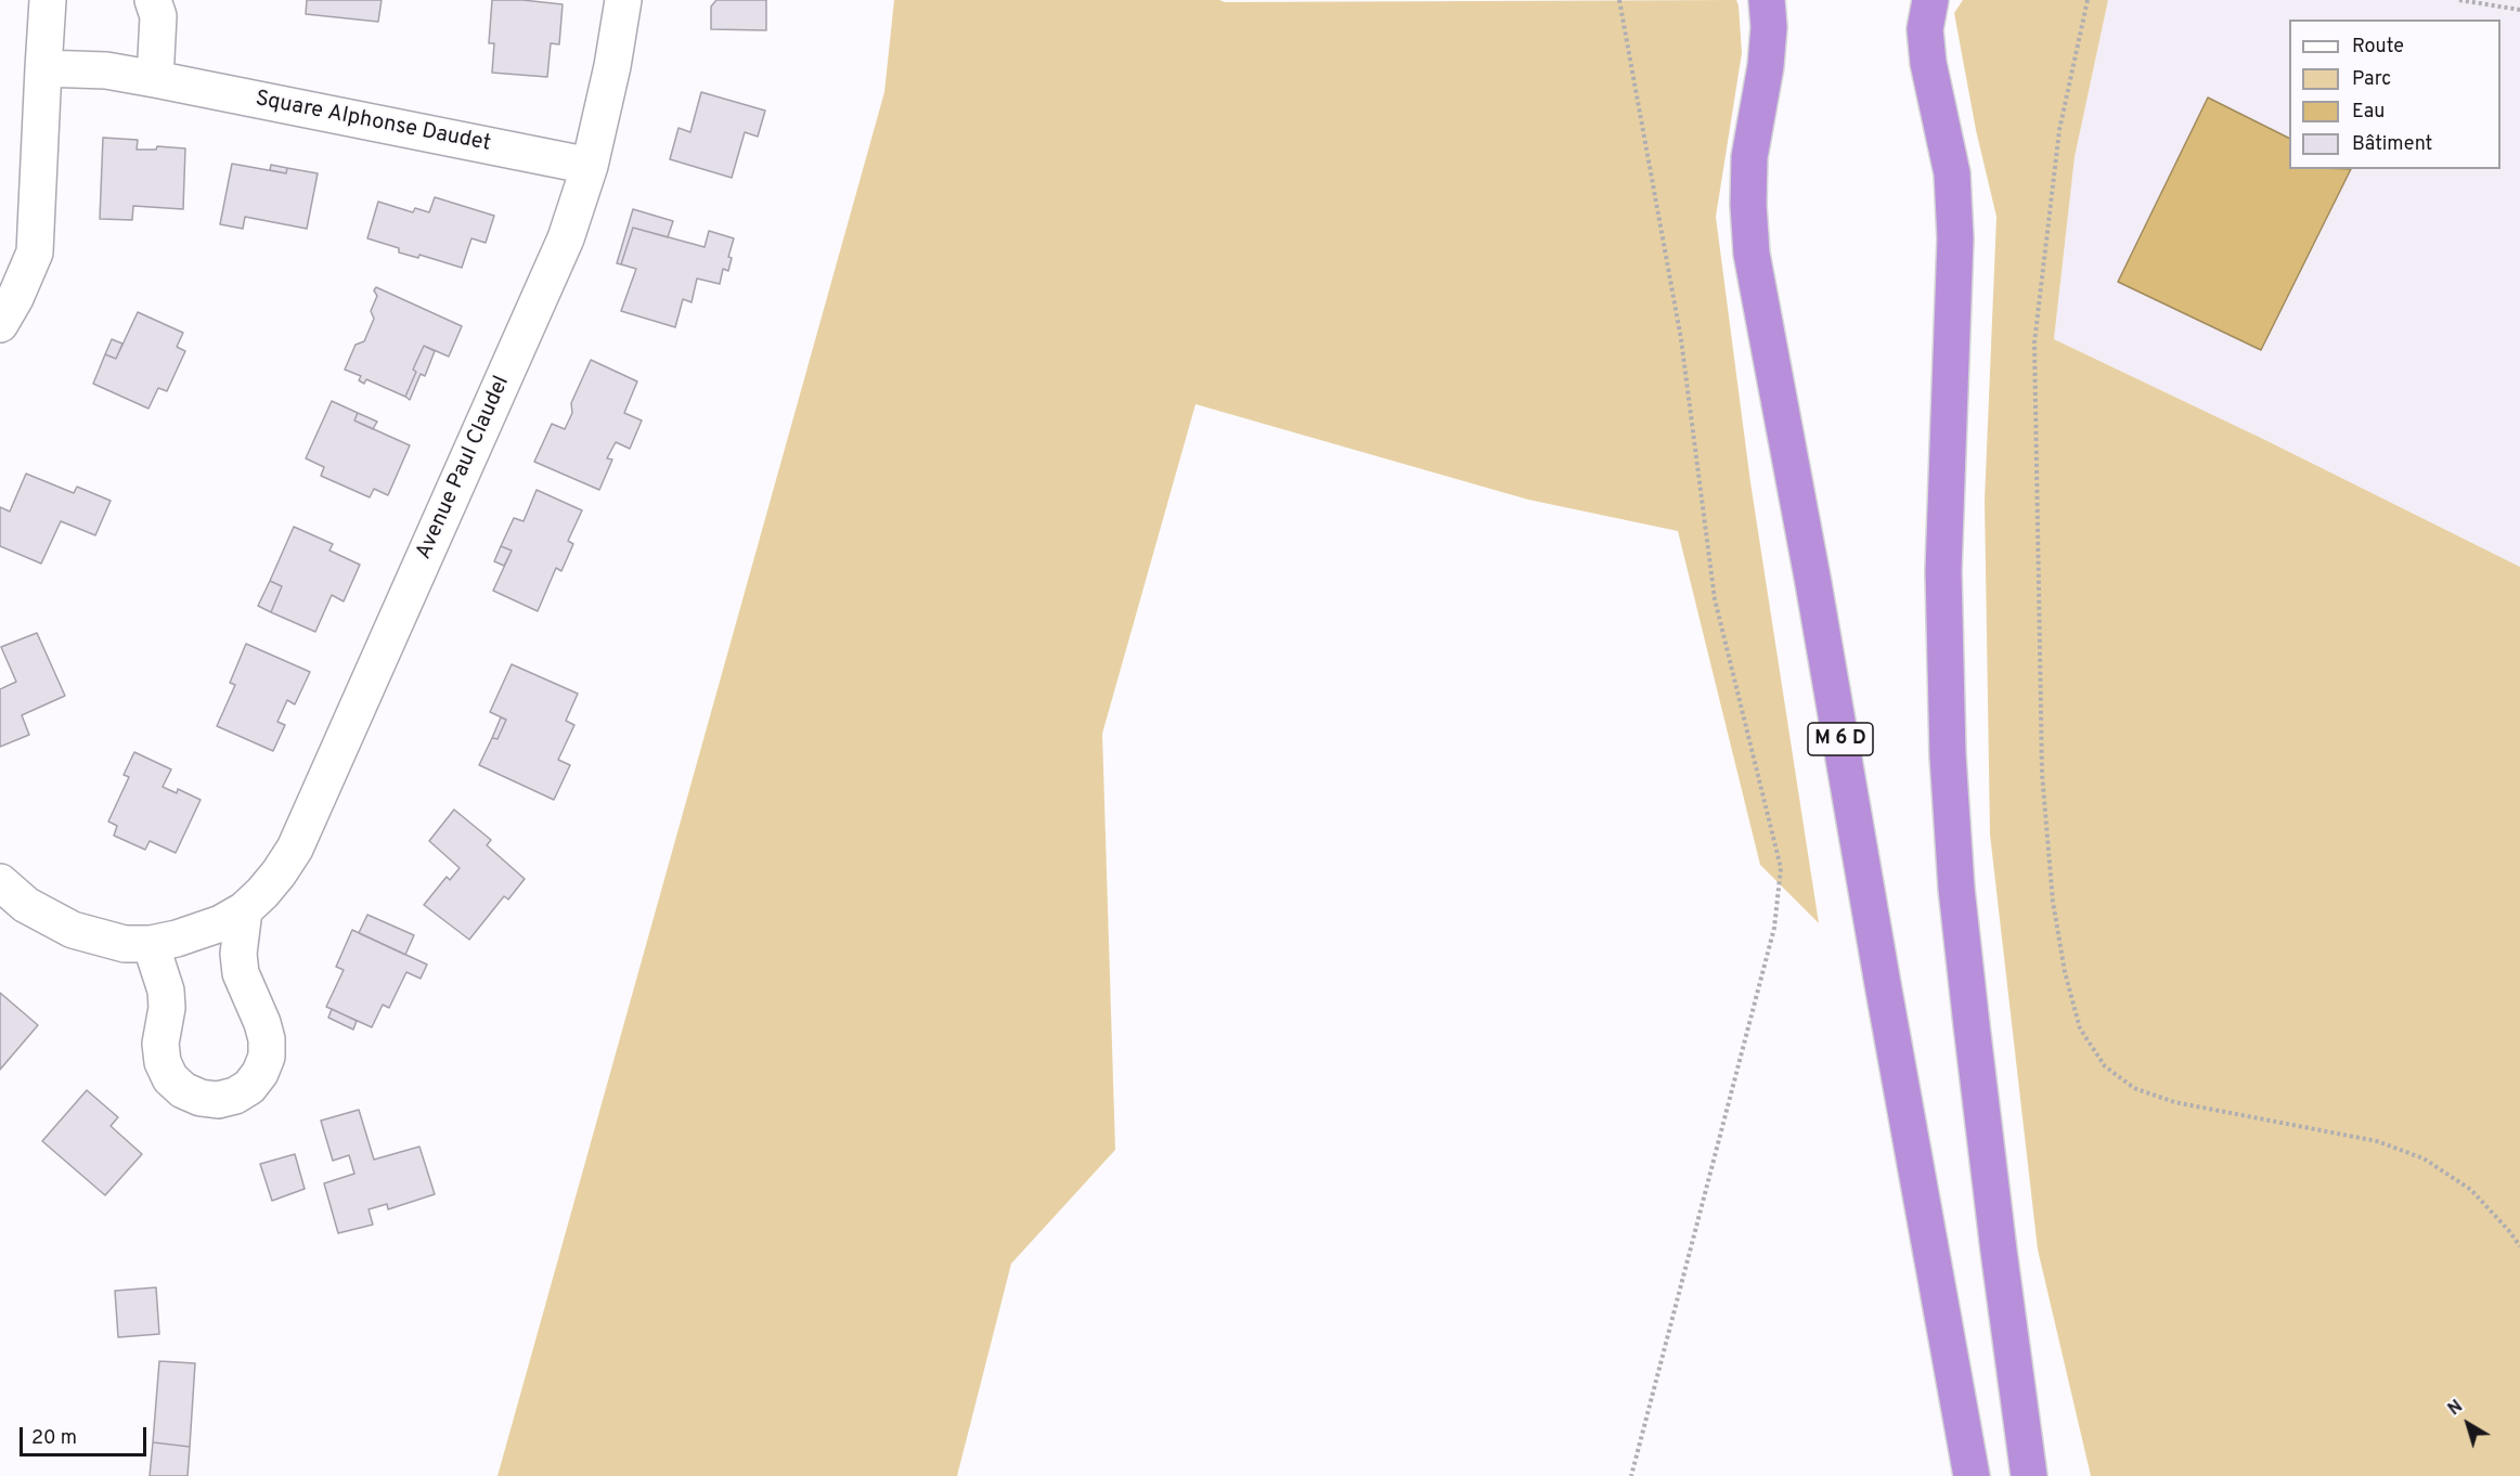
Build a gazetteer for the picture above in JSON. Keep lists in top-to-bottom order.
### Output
{
  "streets": {
    "highway": ["M 6 D"],
    "street": ["Square Alphonse Daudet", "Avenue Paul Claudel"]
  },
  "crossings": [
    ["Square Alphonse Daudet", "Avenue Paul Claudel"]
  ],
  "legend": [
    "Route",
    "Parc",
    "Eau",
    "Bâtiment"
  ],
  "scale_bar": "20 m",
  "north": "top left"
}
